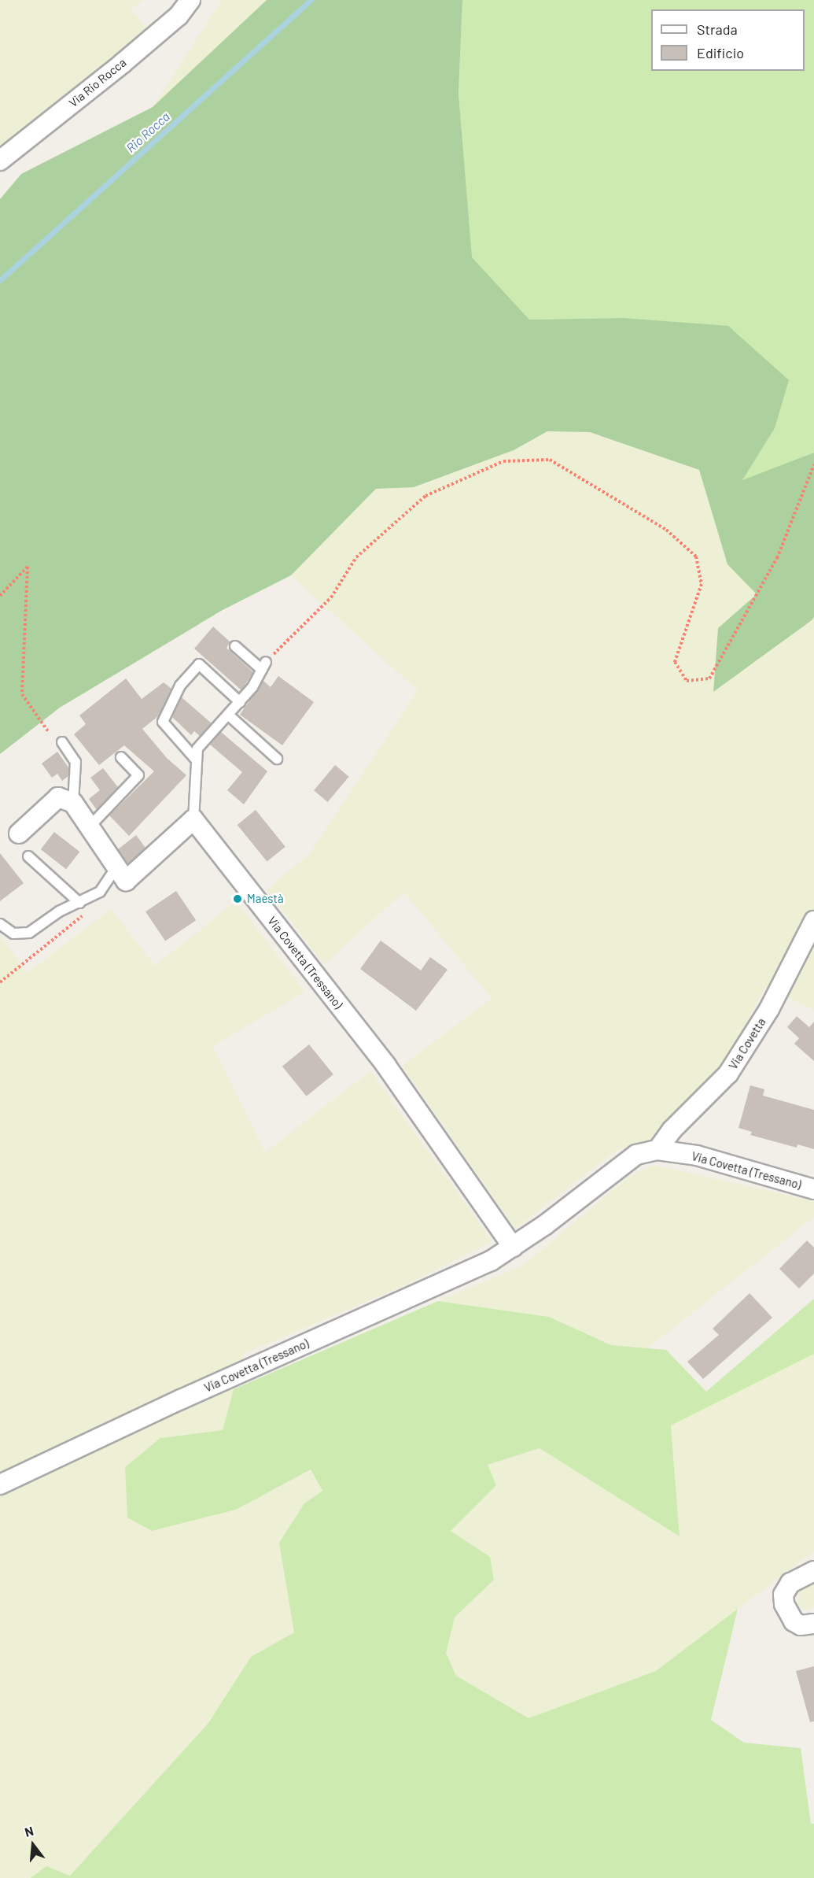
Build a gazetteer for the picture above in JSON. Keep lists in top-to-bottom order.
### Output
{
  "streets": {
    "street": ["Via Rio Rocca", "Via Covetta (Tressano)", "Via Covetta"]
  },
  "crossings": [
    ["Via Covetta (Tressano)", "Via Covetta"]
  ],
  "water": ["Rio Rocca"],
  "places": ["Maestà"],
  "legend": ["Strada", "Edificio"],
  "north": "top"
}
